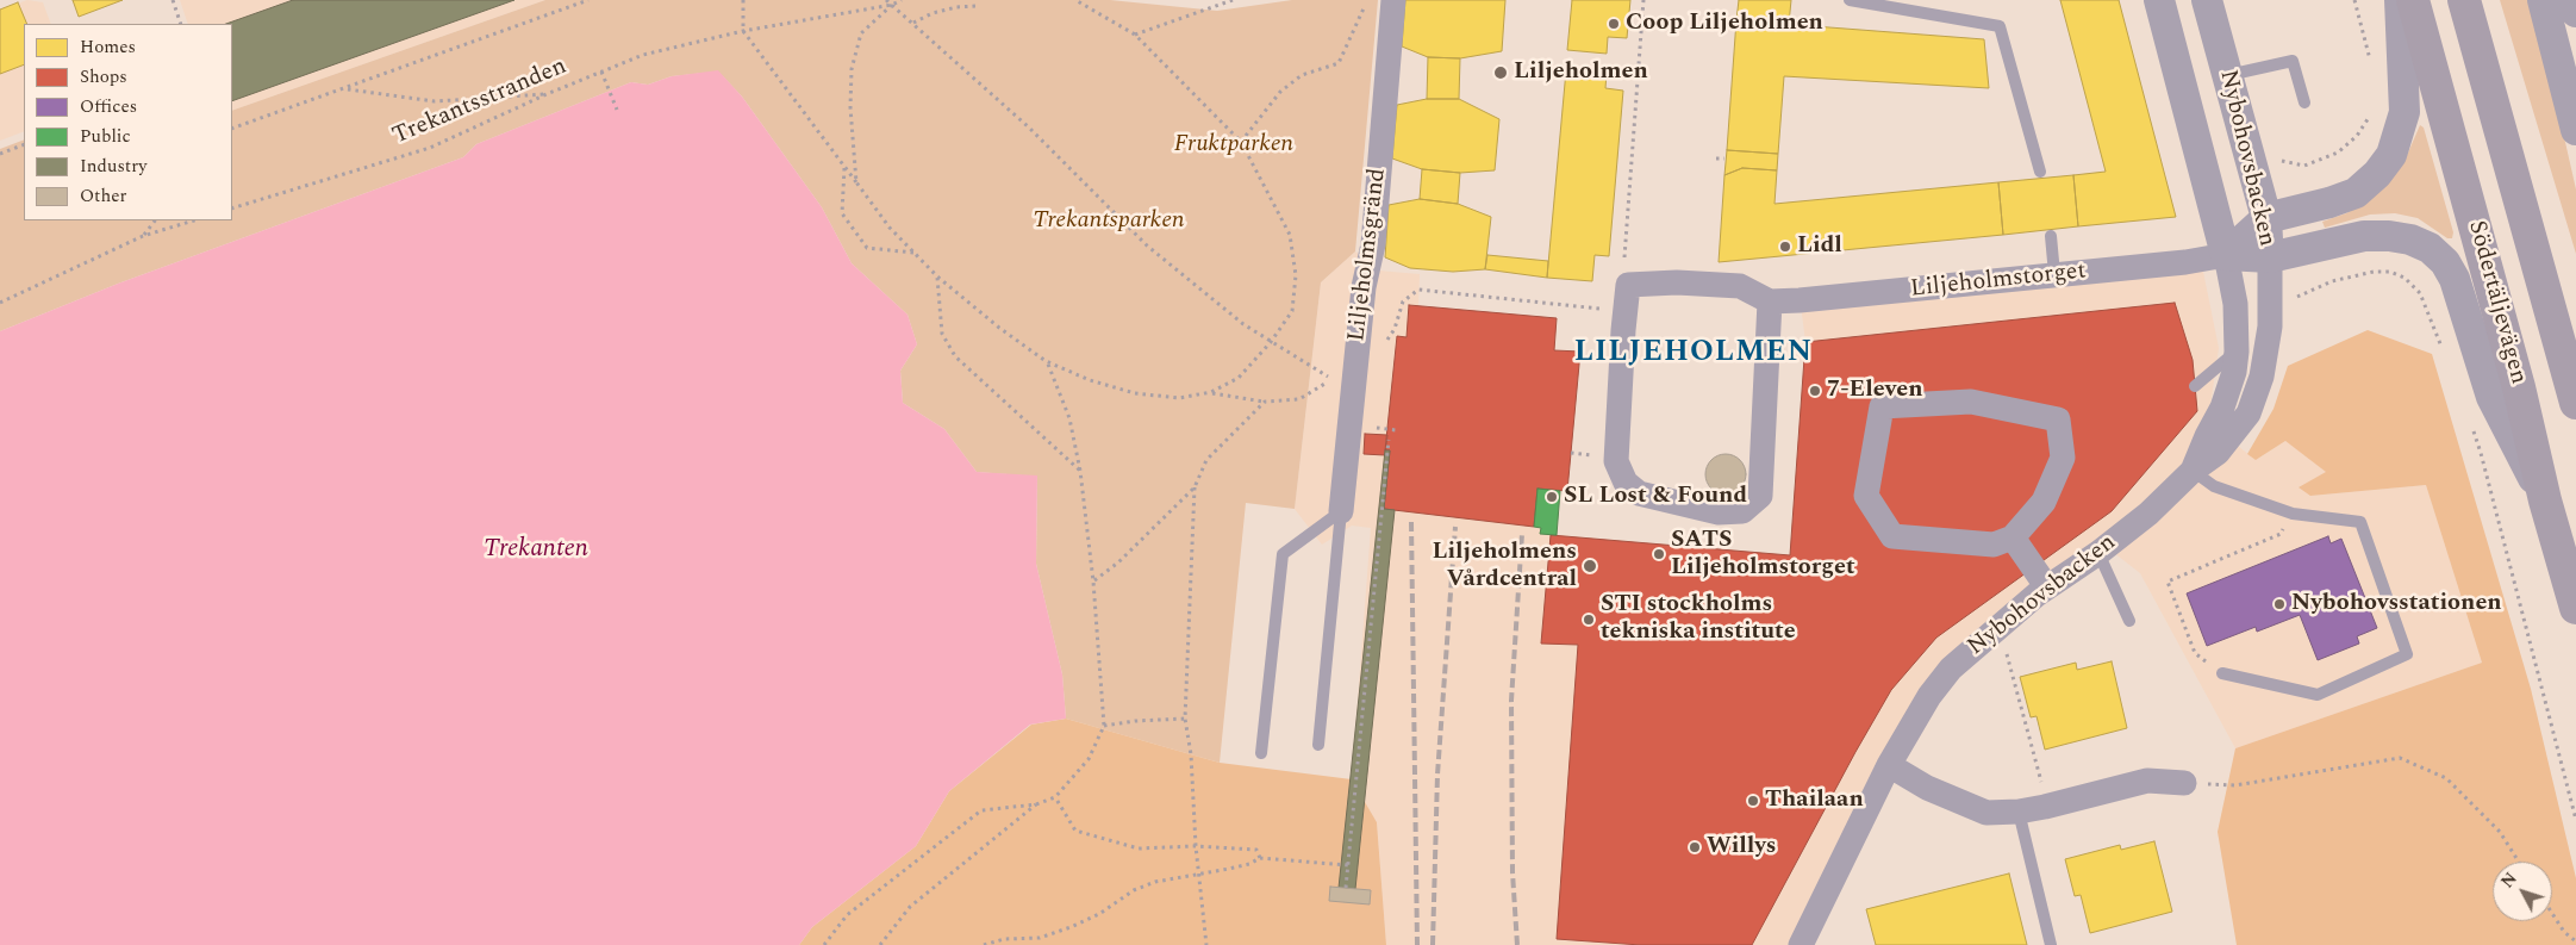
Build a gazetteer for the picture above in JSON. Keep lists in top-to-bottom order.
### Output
{
  "streets": {
    "main road": ["Södertäljevägen"],
    "street": ["Nybohovsbacken", "Liljeholmsgränd", "Liljeholmstorget"],
    "path": ["Trekantsstranden"]
  },
  "crossings": [
    ["Nybohovsbacken", "Liljeholmstorget"]
  ],
  "districts": ["LILJEHOLMEN"],
  "water": ["Trekanten"],
  "parks": ["Fruktparken", "Trekantsparken"],
  "places": [
    "Coop Liljeholmen",
    "Liljeholmen",
    "Lidl",
    "7-Eleven",
    "SL Lost & Found",
    "SATS Liljeholmstorget",
    "Liljeholmens Vårdcentral",
    "Nybohovsstationen",
    "STI stockholms tekniska institute",
    "Thailaan",
    "Willys"
  ],
  "legend": [
    "Homes",
    "Shops",
    "Offices",
    "Public",
    "Industry",
    "Other"
  ],
  "north": "top left"
}
